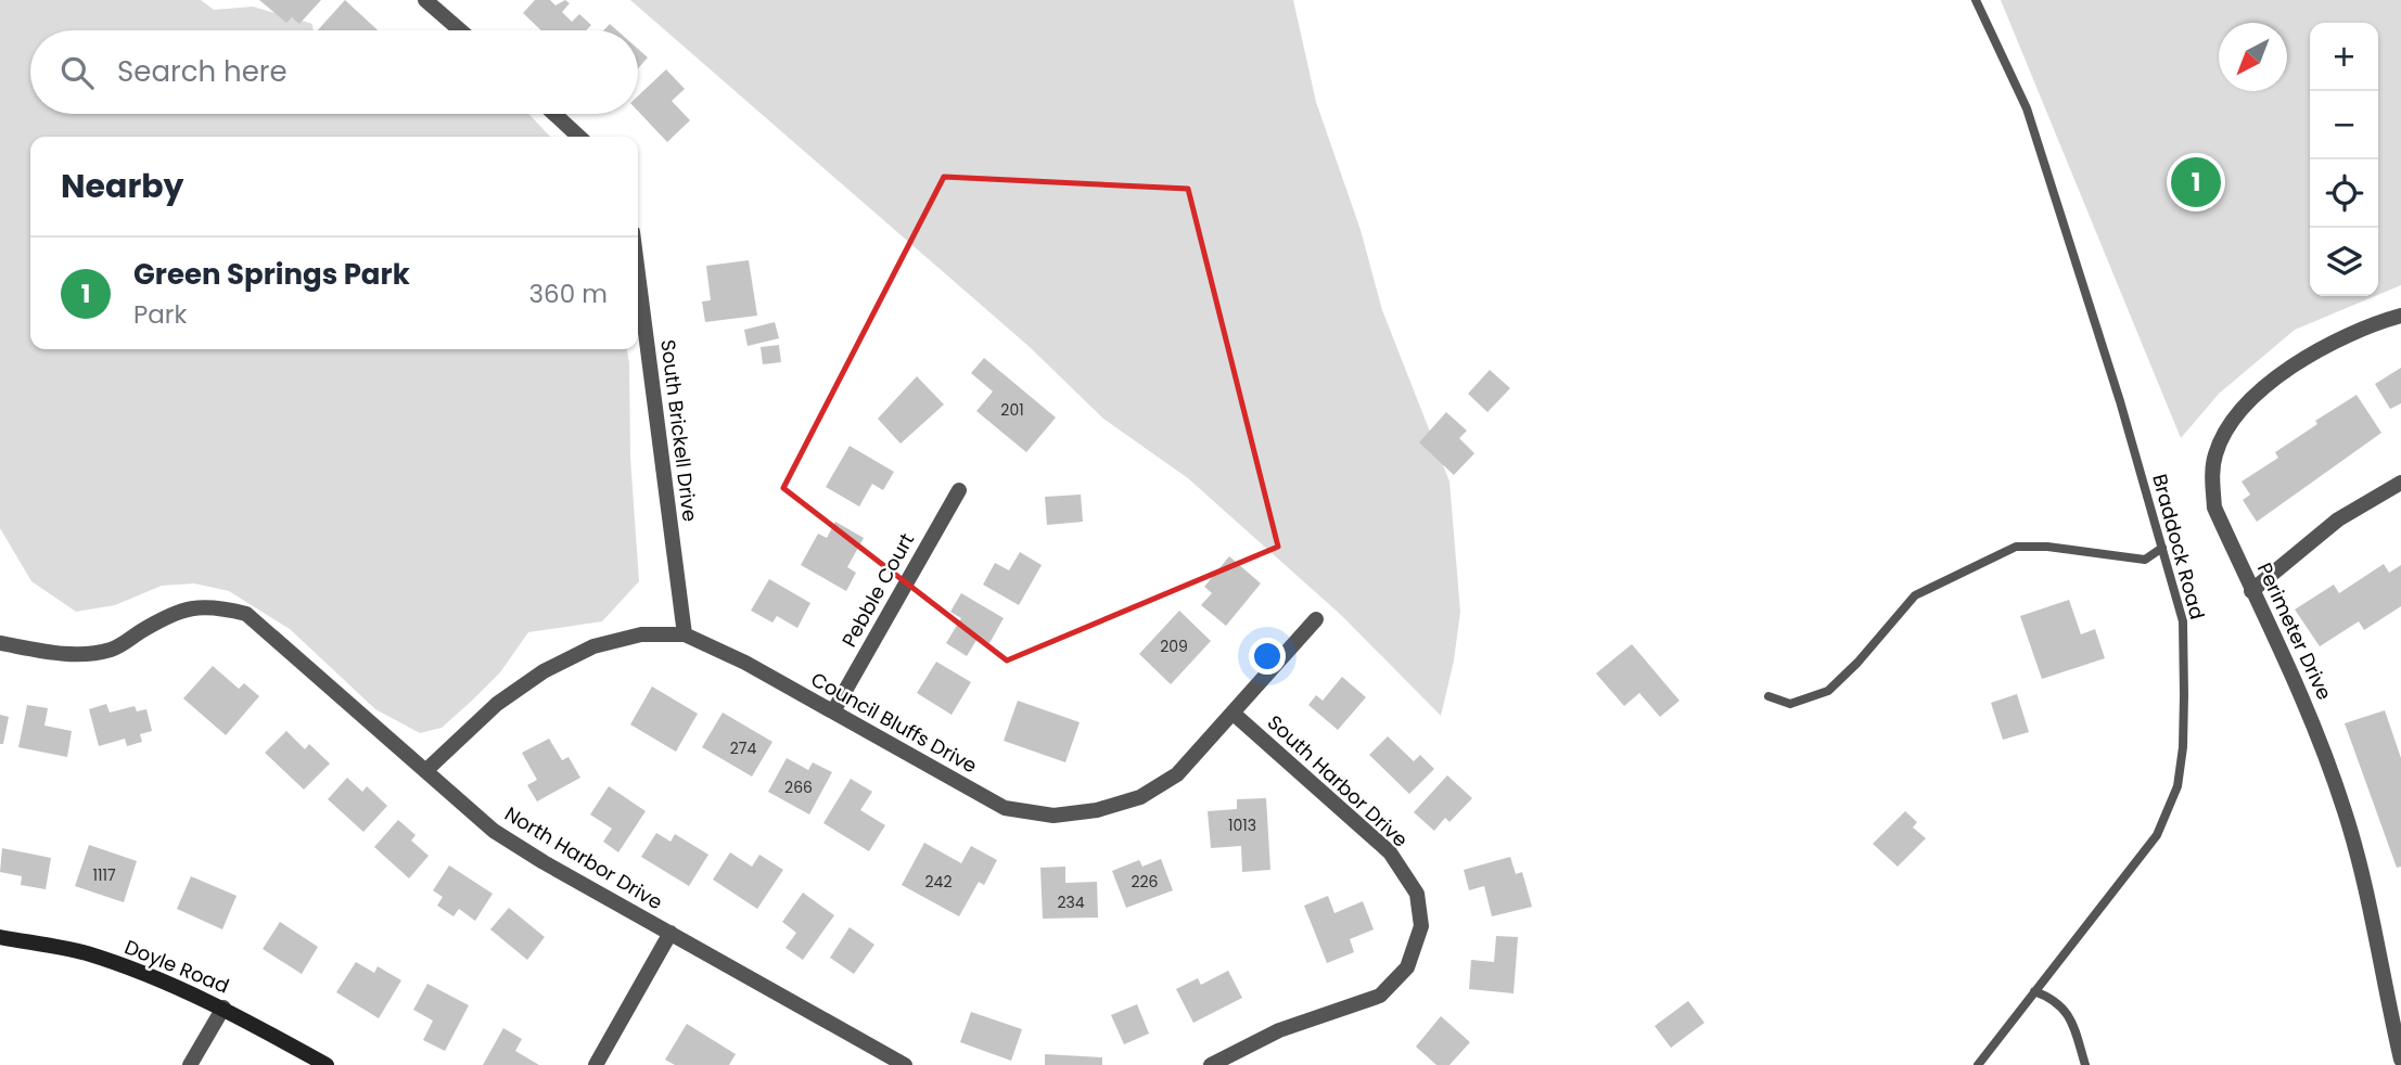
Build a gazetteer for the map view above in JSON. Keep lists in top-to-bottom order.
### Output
{
  "streets": {
    "main road": ["Doyle Road"],
    "street": [
      "South Brickell Drive",
      "Pebble Court",
      "Perimeter Drive",
      "Council Bluffs Drive",
      "South Harbor Drive",
      "North Harbor Drive"
    ],
    "lane": ["Braddock Road"]
  },
  "crossings": [
    ["South Brickell Drive", "Council Bluffs Drive"],
    ["Pebble Court", "Council Bluffs Drive"],
    ["Council Bluffs Drive", "South Harbor Drive"],
    ["Council Bluffs Drive", "North Harbor Drive"]
  ],
  "house_numbers": [
    "201",
    "209",
    "274",
    "266",
    "1013",
    "1117",
    "242",
    "226",
    "234"
  ],
  "north": "bottom left",
  "page": {
    "map_buttons": ["+", "−"],
    "search": "Search here",
    "heading": "Nearby",
    "pins": "1",
    "list": [
      {
        "mark": "1",
        "name": "Green Springs Park",
        "note": "Park",
        "value": "360 m"
      }
    ]
  }
}
